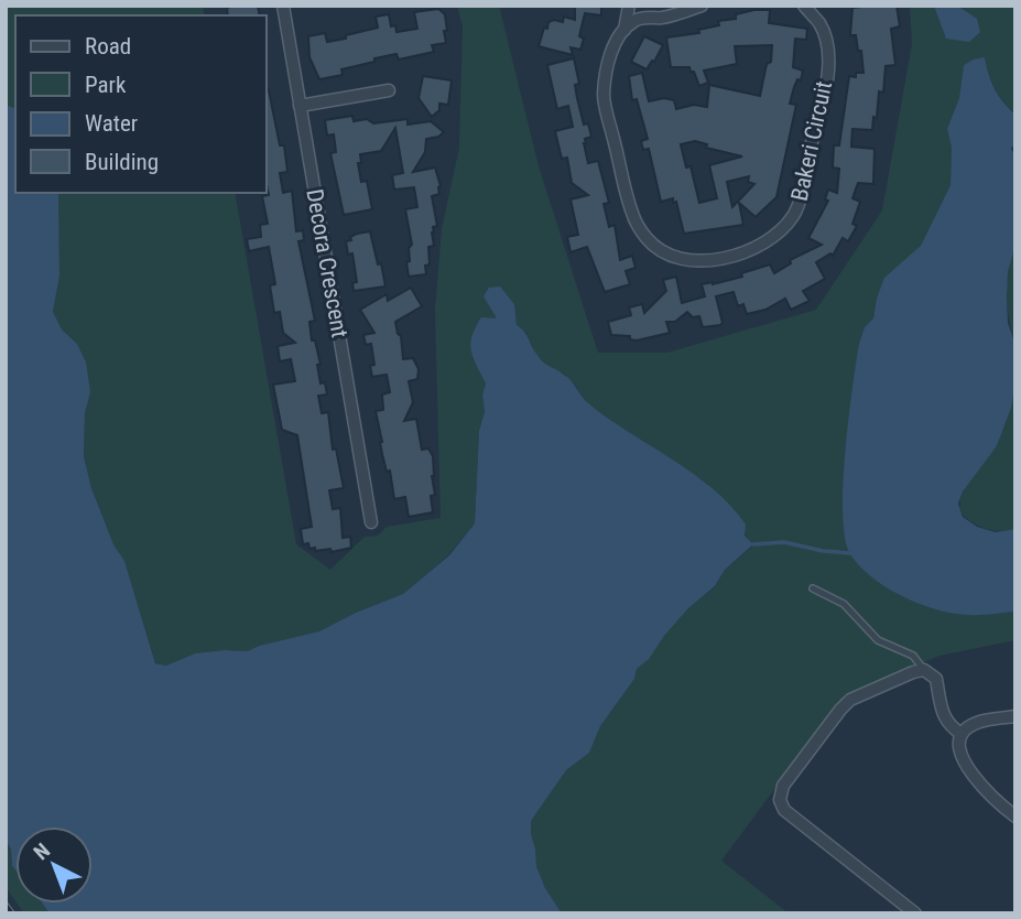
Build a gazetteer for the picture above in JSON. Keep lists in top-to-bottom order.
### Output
{
  "streets": {
    "street": ["Bakeri Circuit", "Decora Crescent"]
  },
  "legend": [
    "Road",
    "Park",
    "Water",
    "Building"
  ],
  "north": "top left"
}
